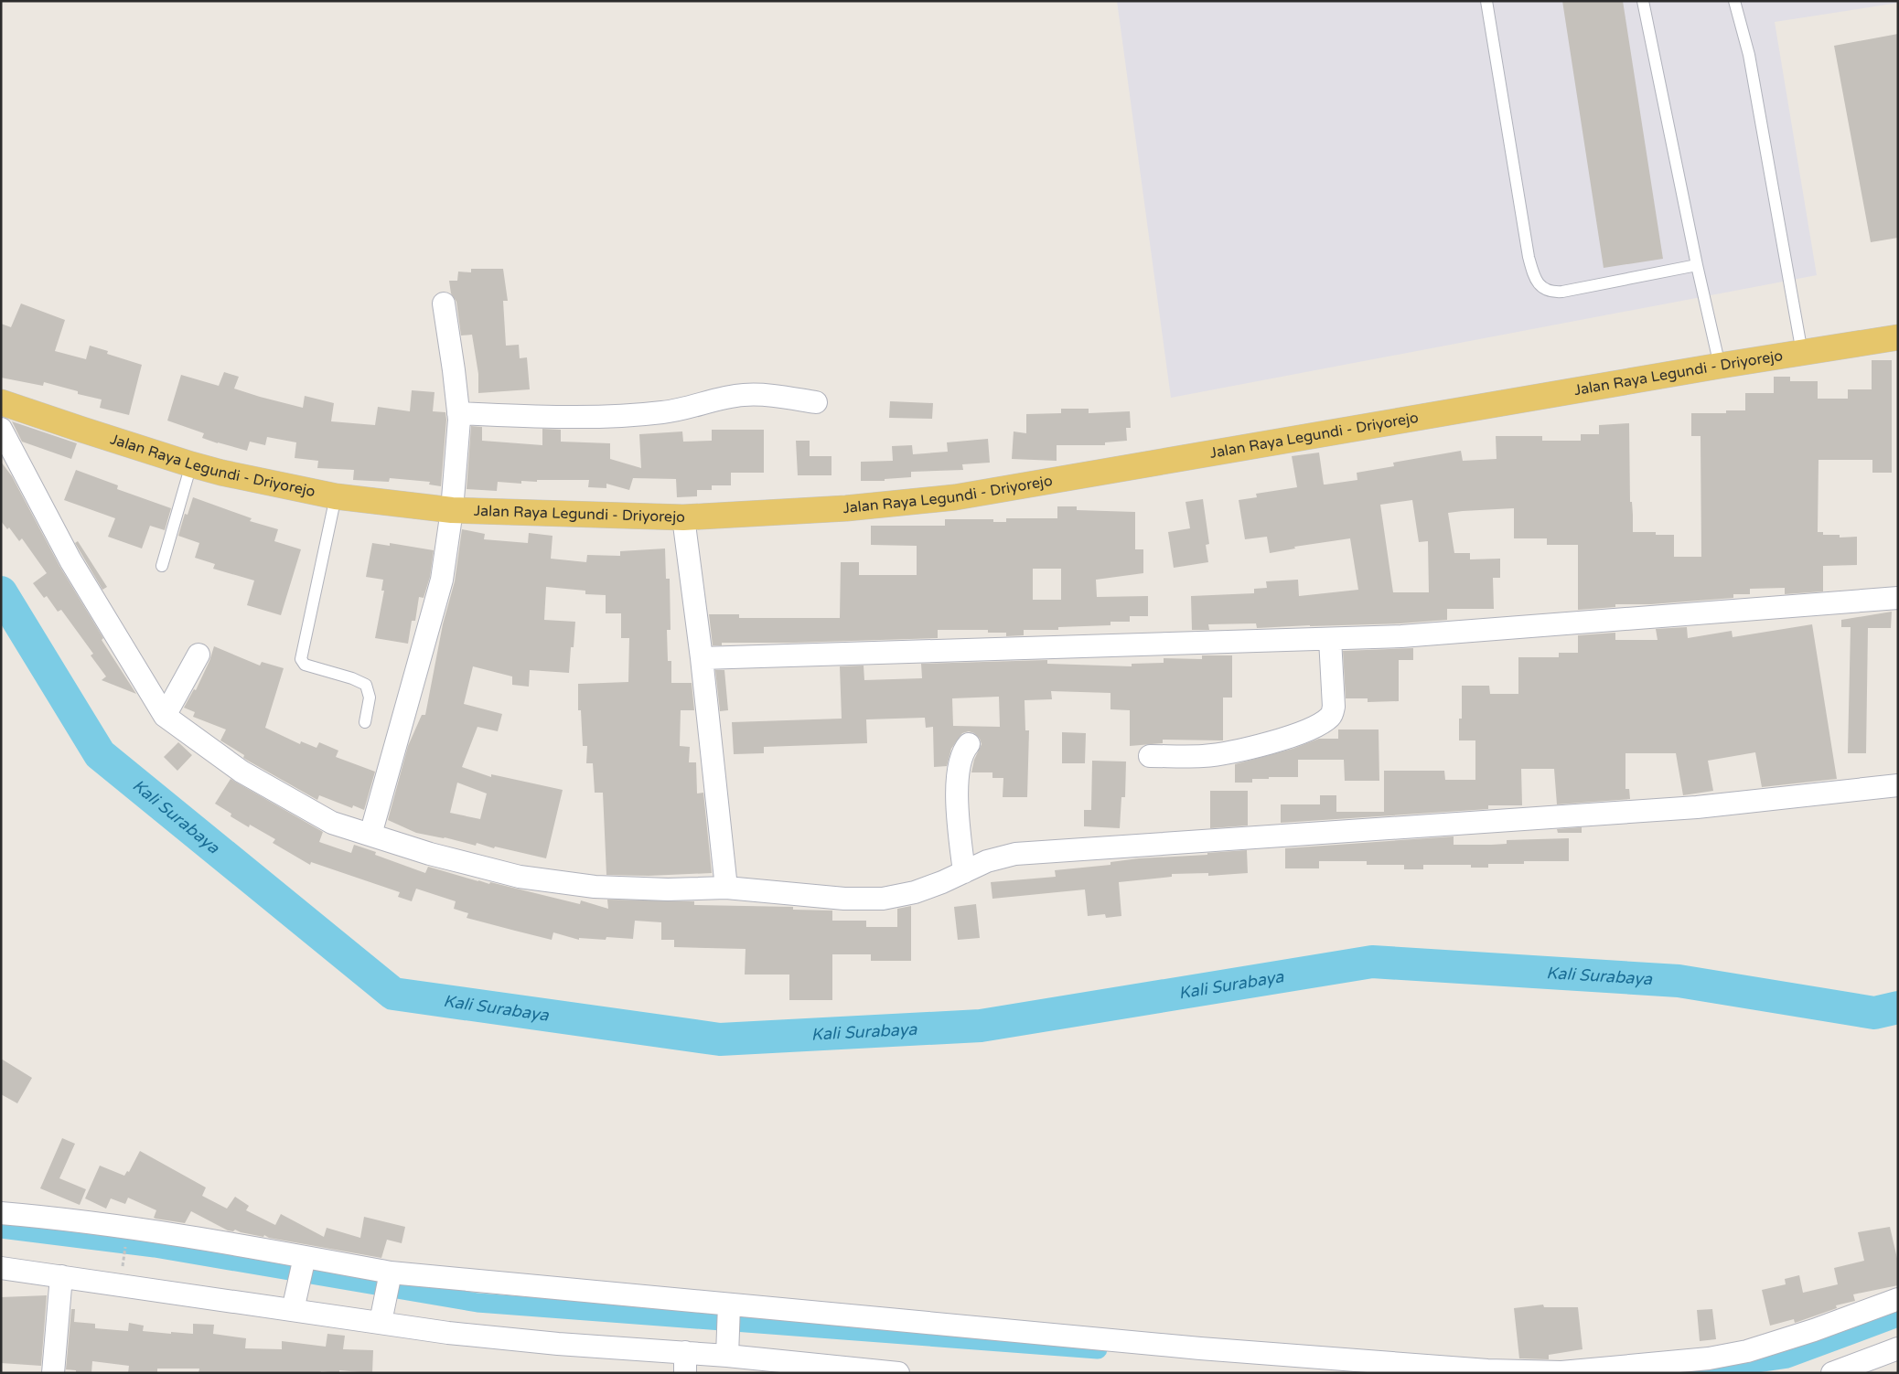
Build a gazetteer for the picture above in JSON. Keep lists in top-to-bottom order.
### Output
{
  "streets": {
    "main road": ["Jalan Raya Legundi - Driyorejo"]
  },
  "water": ["Kali Surabaya"]
}
